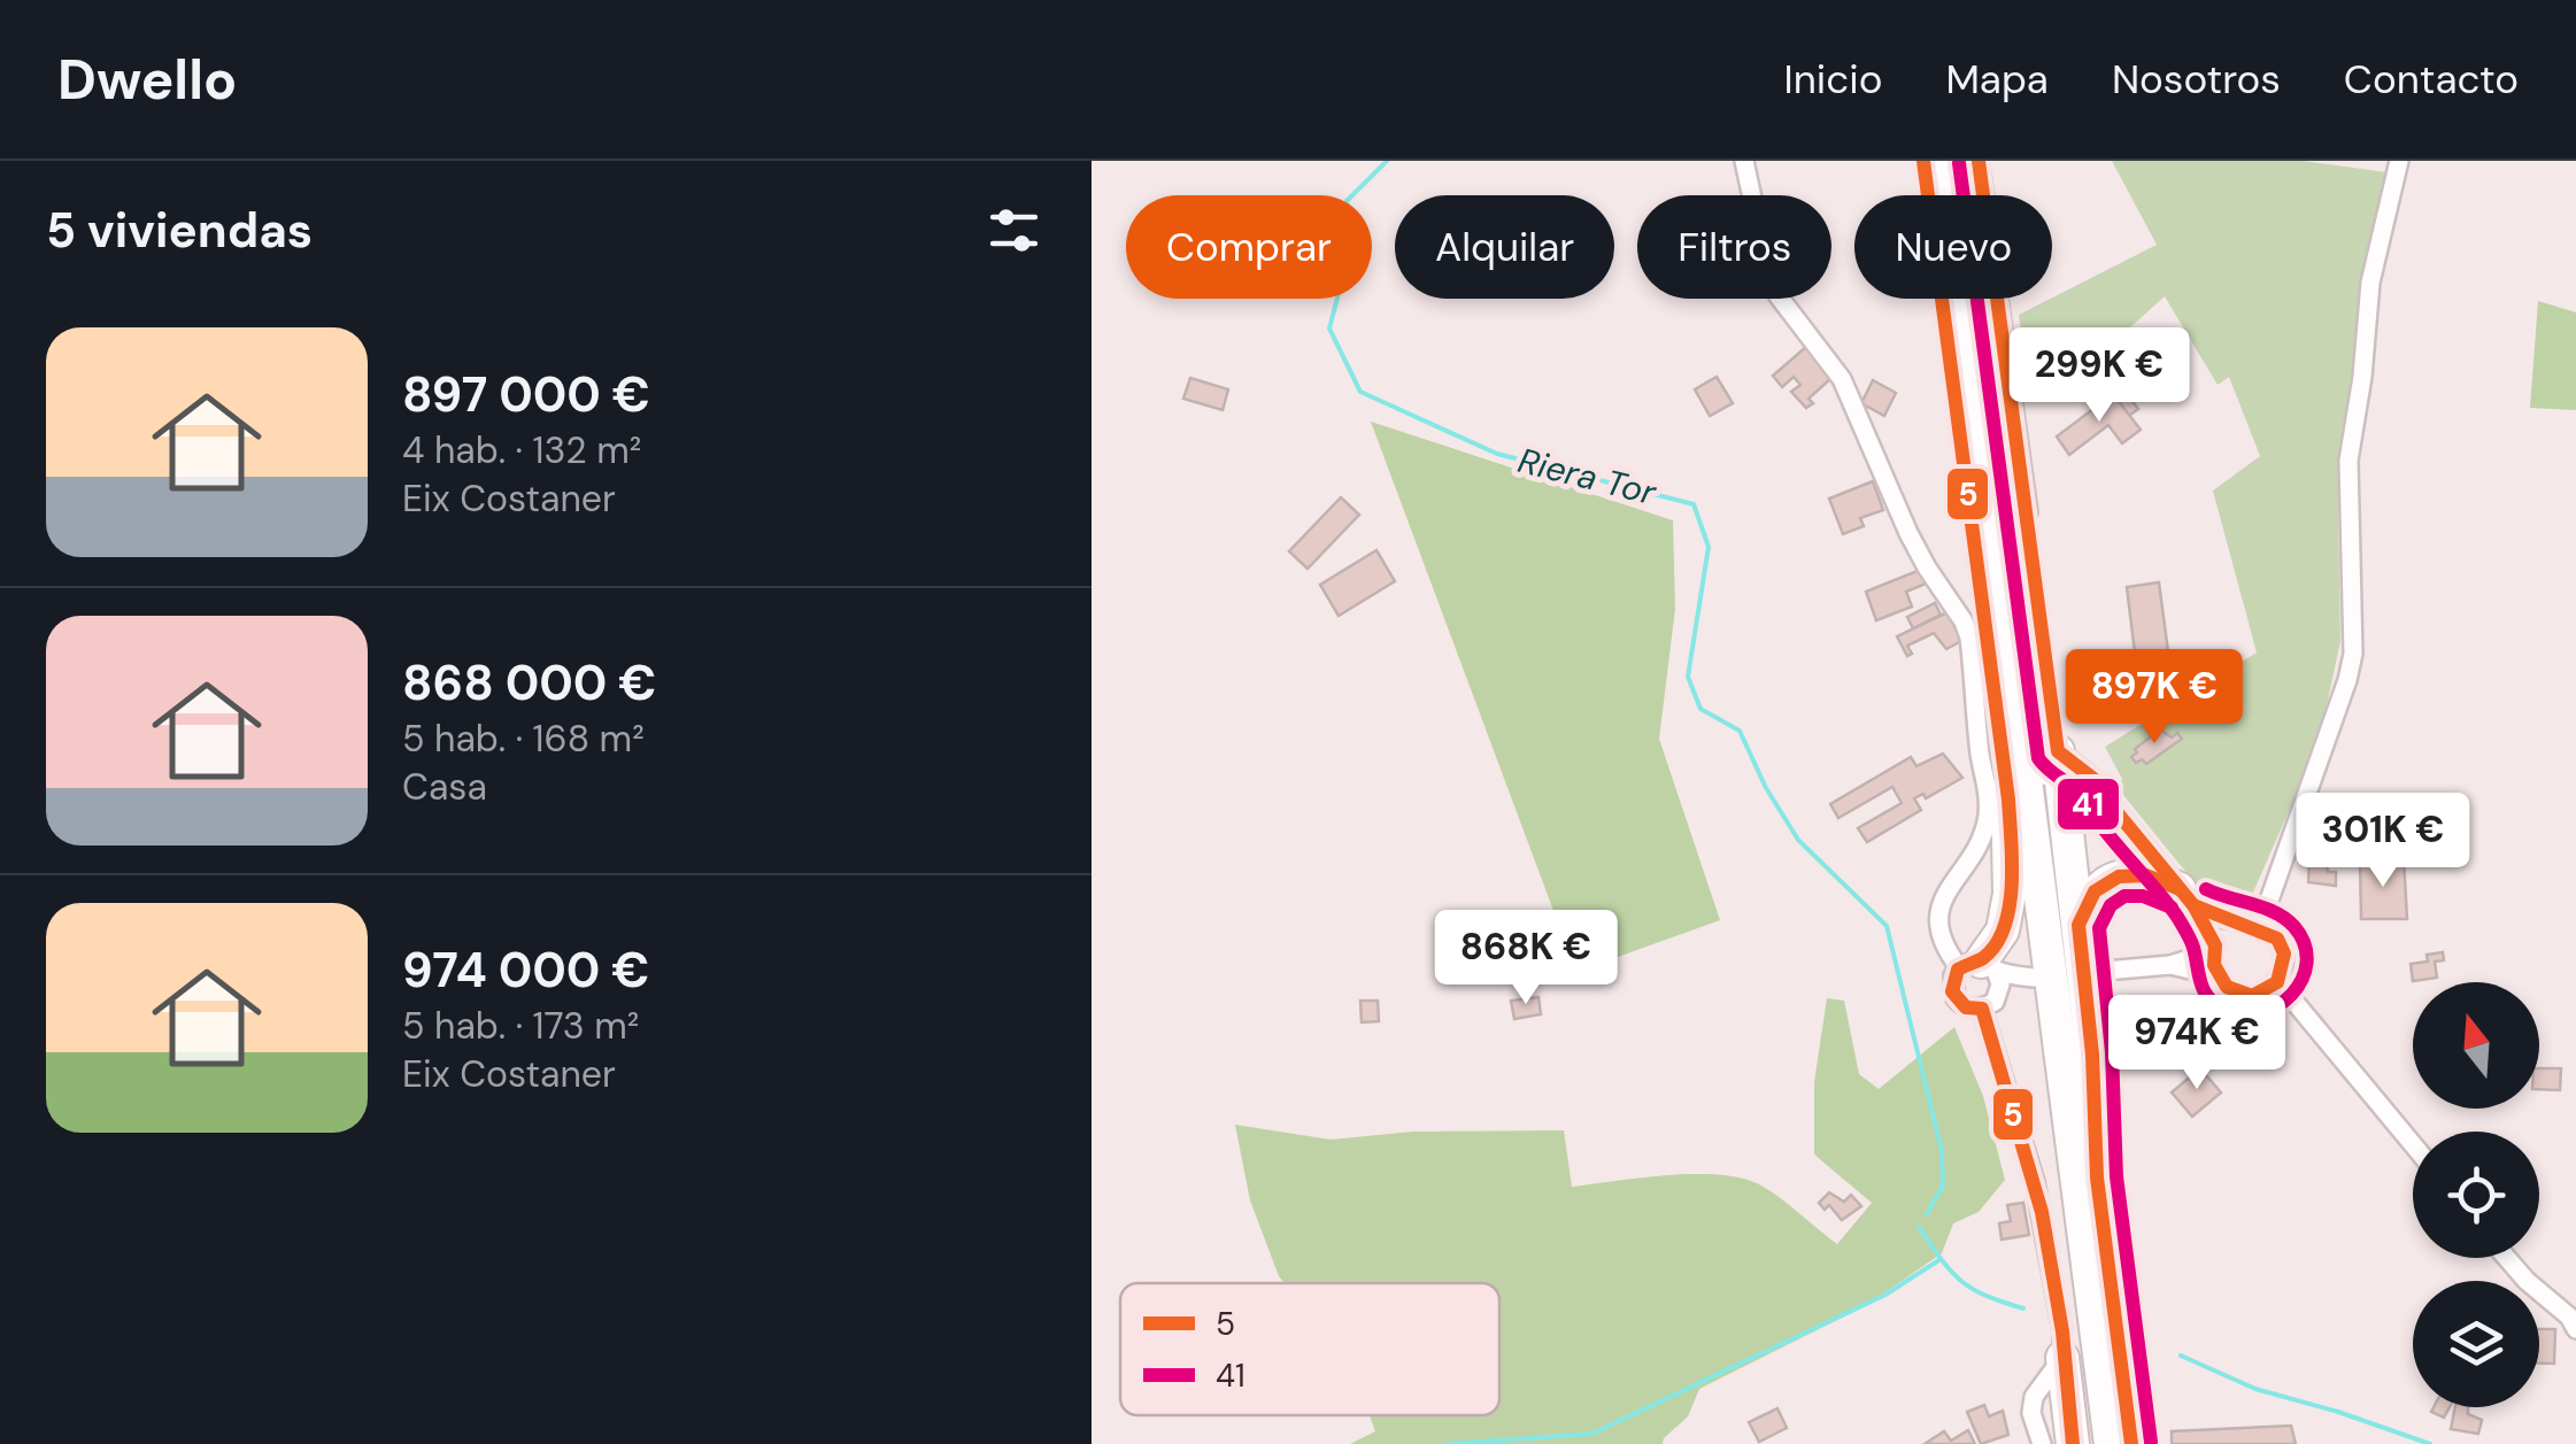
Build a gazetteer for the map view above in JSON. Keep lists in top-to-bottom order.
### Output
{
  "water": ["Riera Tor"],
  "lines": ["transit line 5", "transit line 41"],
  "legend": ["5", "41"],
  "north": "top",
  "page": {
    "header": "Dwello",
    "nav": [
      "Inicio",
      "Mapa",
      "Nosotros",
      "Contacto"
    ],
    "heading": "5 viviendas",
    "chip": [
      "Comprar",
      "Alquilar",
      "Filtros",
      "Nuevo"
    ],
    "list": [
      {
        "name": "897 000 €",
        "note": "4 hab. · 132 m² · Eix Costaner"
      },
      {
        "name": "868 000 €",
        "note": "5 hab. · 168 m² · Casa"
      },
      {
        "name": "974 000 €",
        "note": "5 hab. · 173 m² · Eix Costaner"
      }
    ],
    "price": [
      "299K €",
      "897K €",
      "301K €",
      "868K €",
      "974K €"
    ]
  }
}
